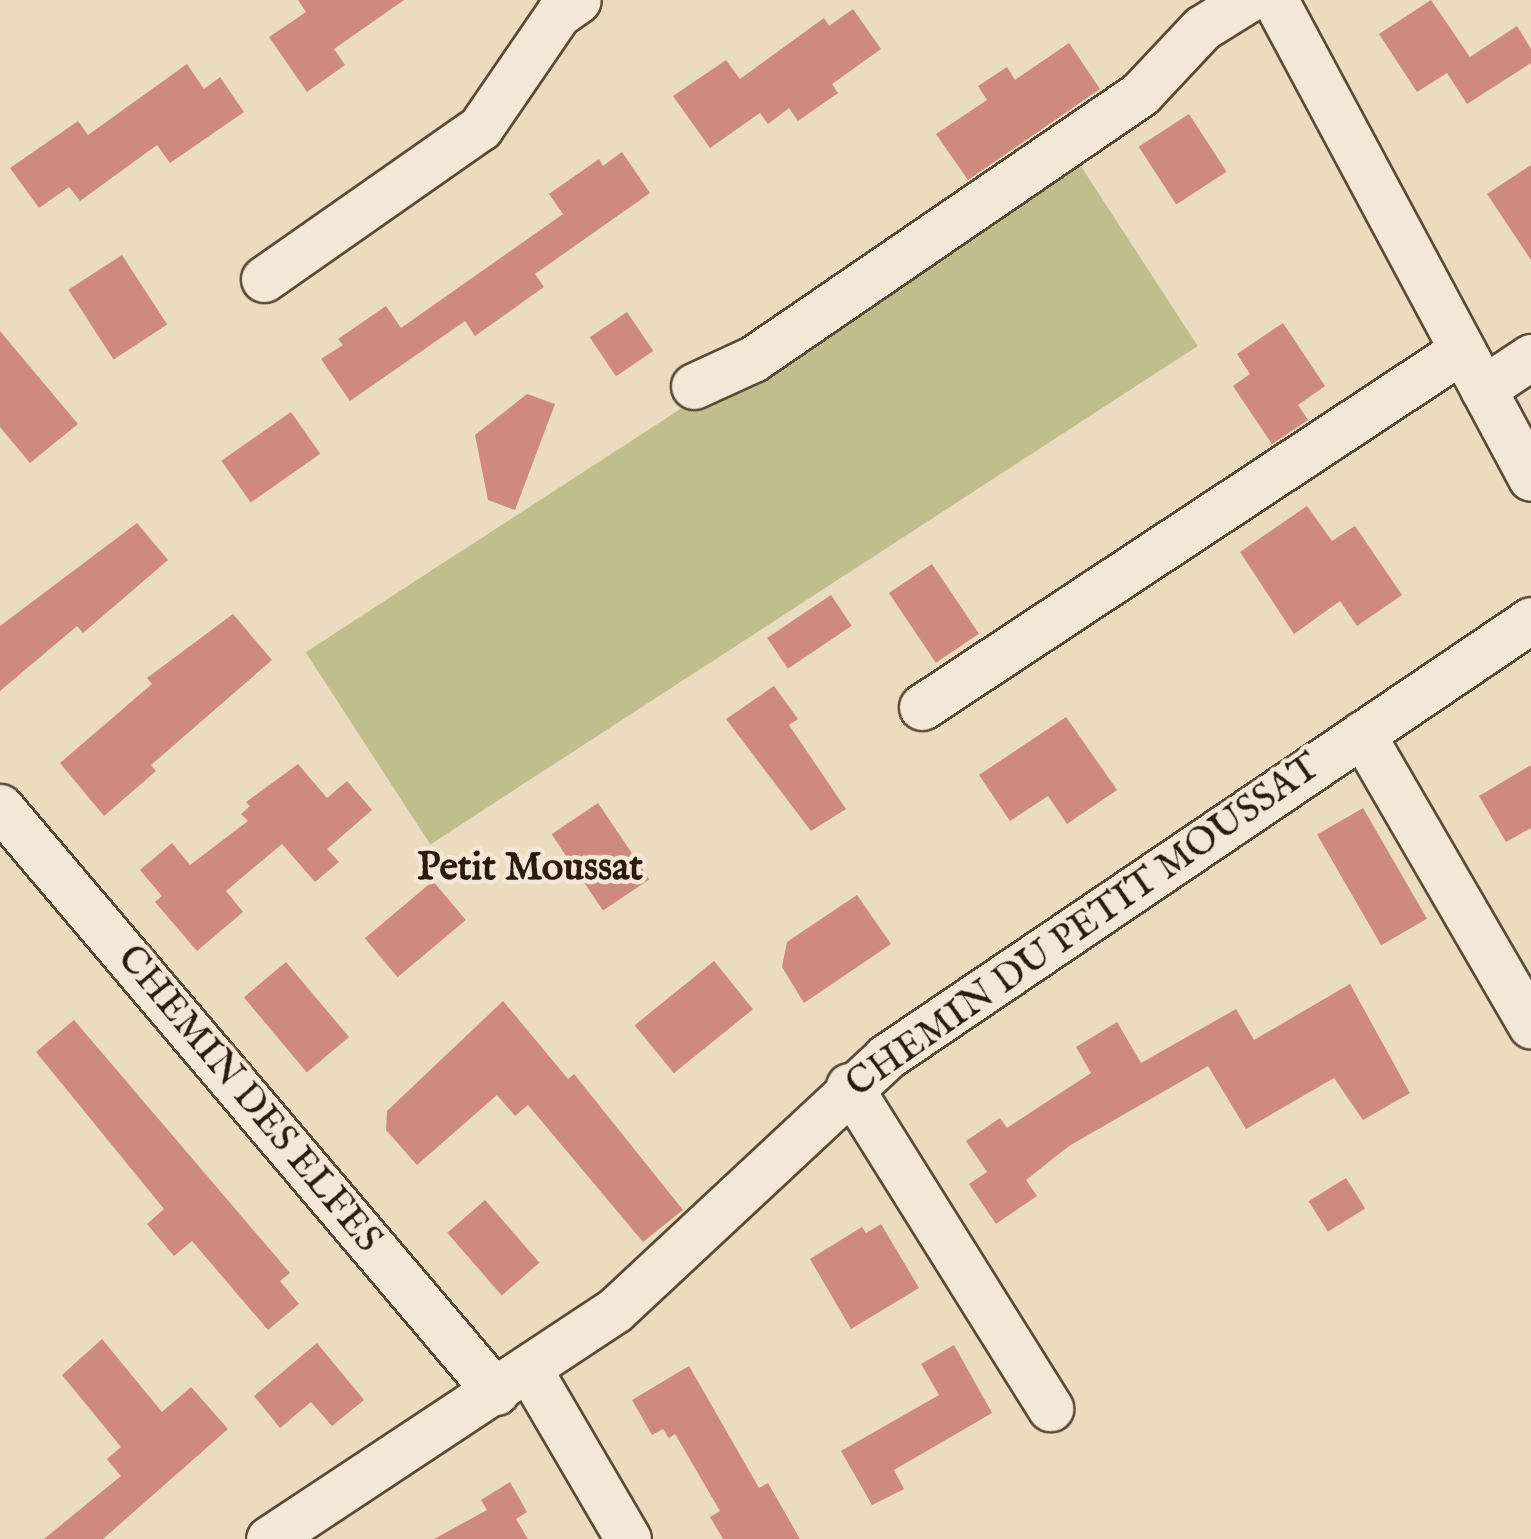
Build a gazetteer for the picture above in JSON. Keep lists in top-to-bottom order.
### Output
{
  "streets": {
    "street": ["CHEMIN DU PETIT MOUSSAT", "CHEMIN DES ELFES"]
  },
  "crossings": [
    ["CHEMIN DU PETIT MOUSSAT", "CHEMIN DES ELFES"]
  ],
  "districts": ["Petit Moussat"]
}
